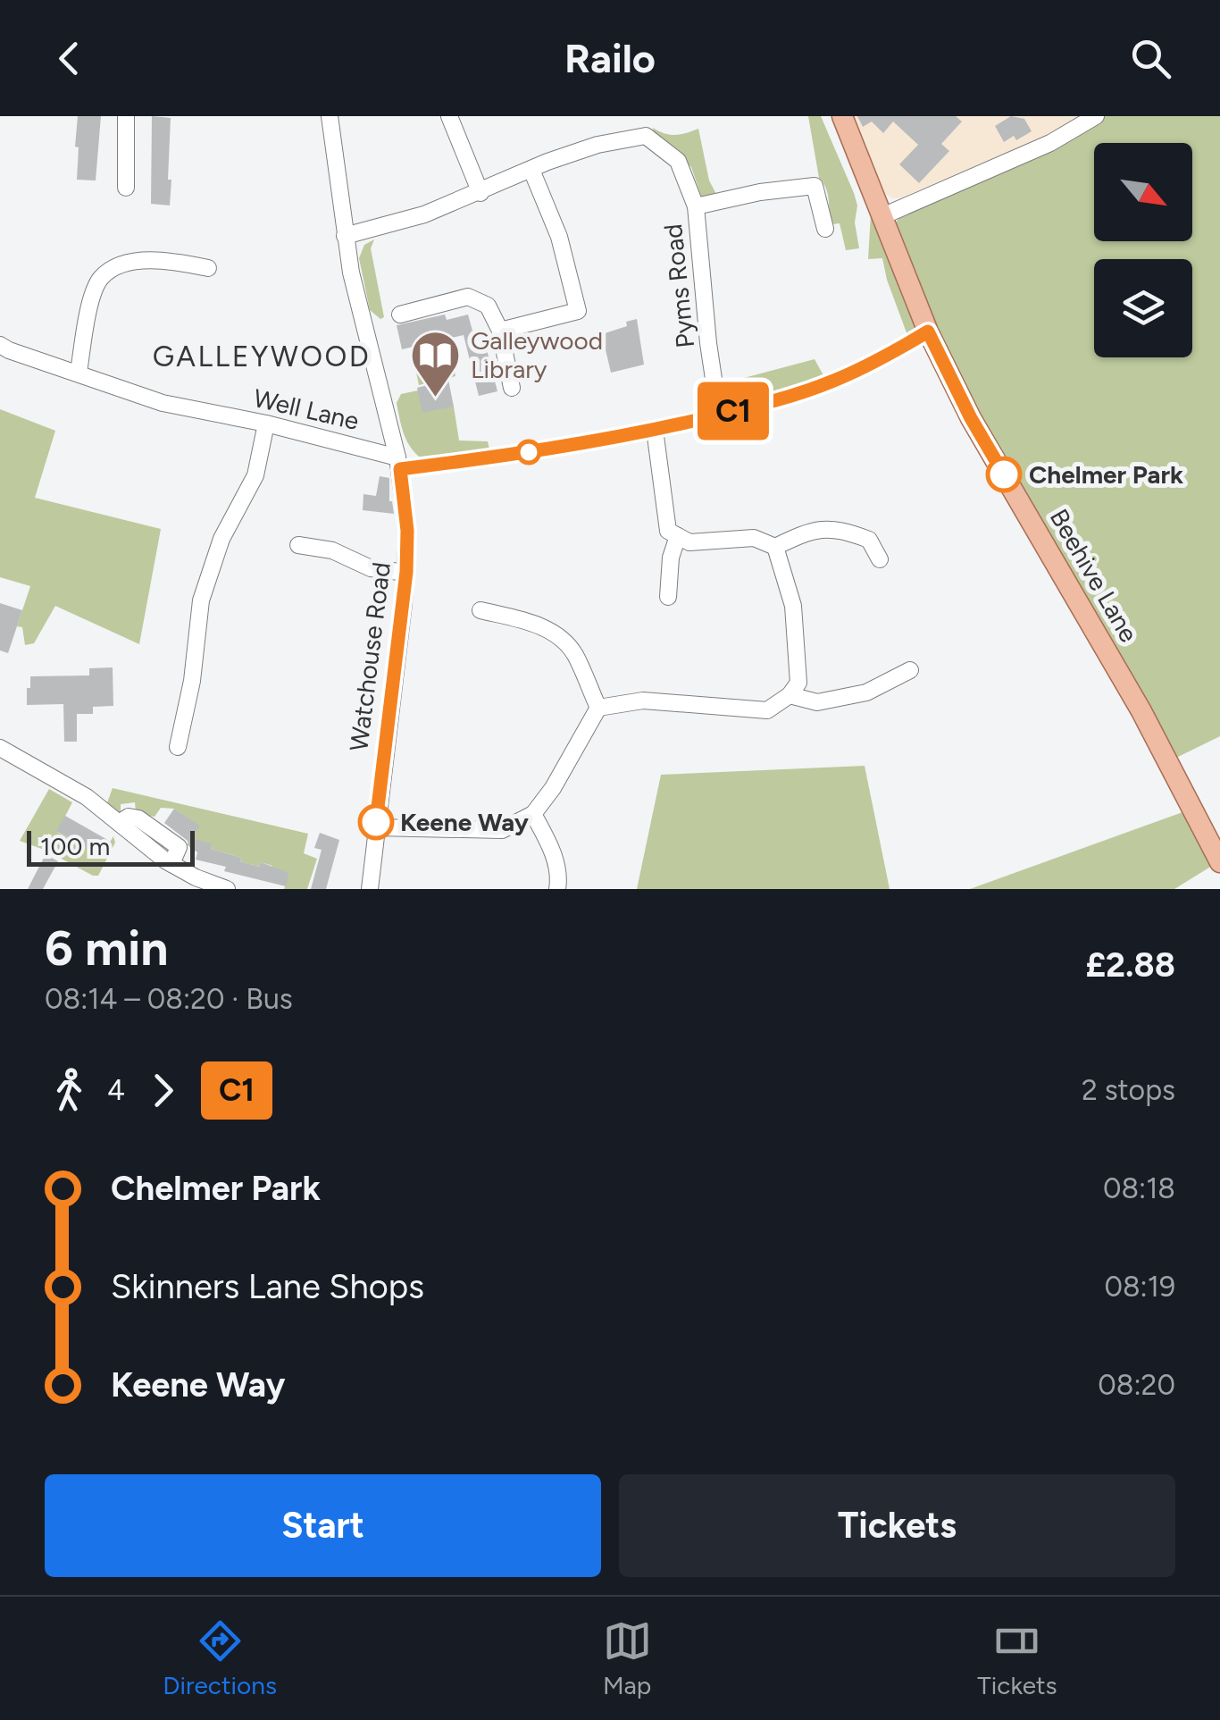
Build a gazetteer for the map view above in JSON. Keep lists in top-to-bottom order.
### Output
{
  "streets": {
    "main road": ["Beehive Lane"],
    "street": ["Pyms Road", "Well Lane", "Watchouse Road"]
  },
  "crossings": [
    ["Well Lane", "Watchouse Road"]
  ],
  "districts": ["GALLEYWOOD"],
  "places": {
    "library": ["Galleywood Library"],
    "other": ["Chelmer Park", "Keene Way"]
  },
  "lines": ["bus line C1"],
  "scale_bar": "100 m",
  "north": "bottom right",
  "page": {
    "header": "Railo",
    "on_map": "C1",
    "scale": "100 m",
    "heading": ["6 min", "08:14 – 08:20 · Bus", "£2.88"],
    "legs": ["4", "C1", "2 stops"],
    "list": [
      {
        "name": "Chelmer Park",
        "value": "08:18"
      },
      {
        "name": "Skinners Lane Shops",
        "value": "08:19"
      },
      {
        "name": "Keene Way",
        "value": "08:20"
      }
    ],
    "buttons": ["Start", "Tickets"],
    "tabs": ["Directions", "Map", "Tickets"]
  }
}
